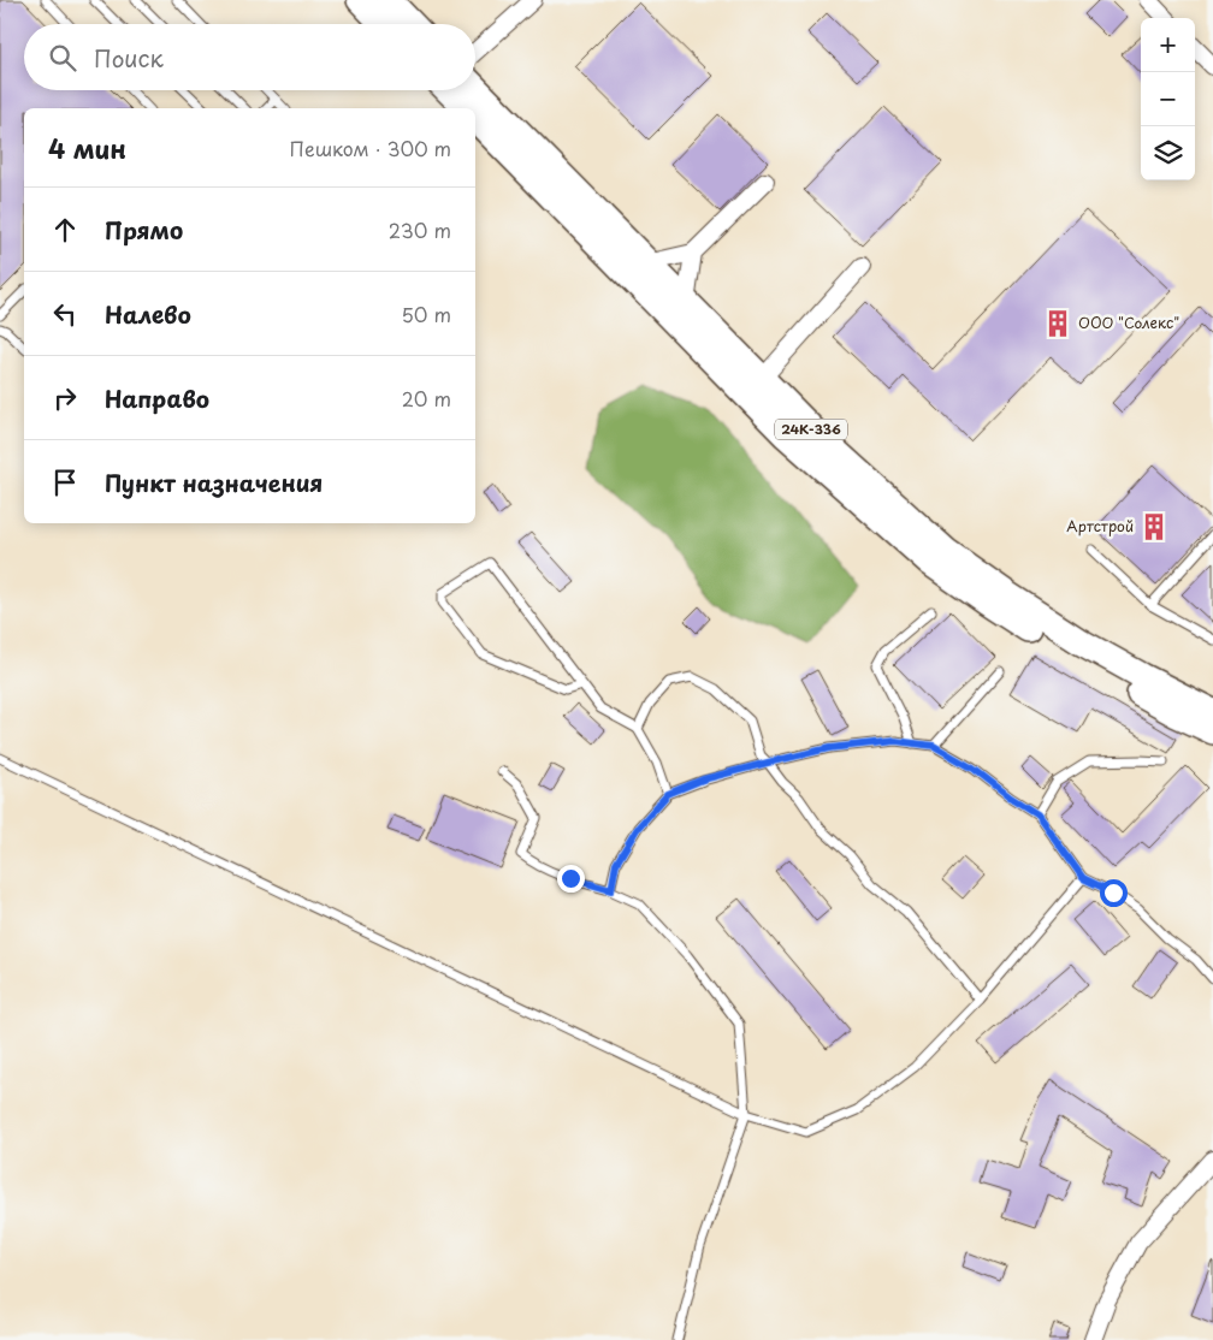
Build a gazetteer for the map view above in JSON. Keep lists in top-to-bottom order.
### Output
{
  "streets": {
    "main road": ["24К-336"]
  },
  "places": {
    "building": ["ООО \"Солекс\"", "Артстрой"]
  },
  "page": {
    "map_buttons": ["+", "−"],
    "search": "Поиск",
    "heading": ["4 мин", "Пешком · 300 m"],
    "list": [
      ["Прямо", "230 m"],
      ["Налево", "50 m"],
      ["Направо", "20 m"],
      "Пункт назначения"
    ]
  }
}
